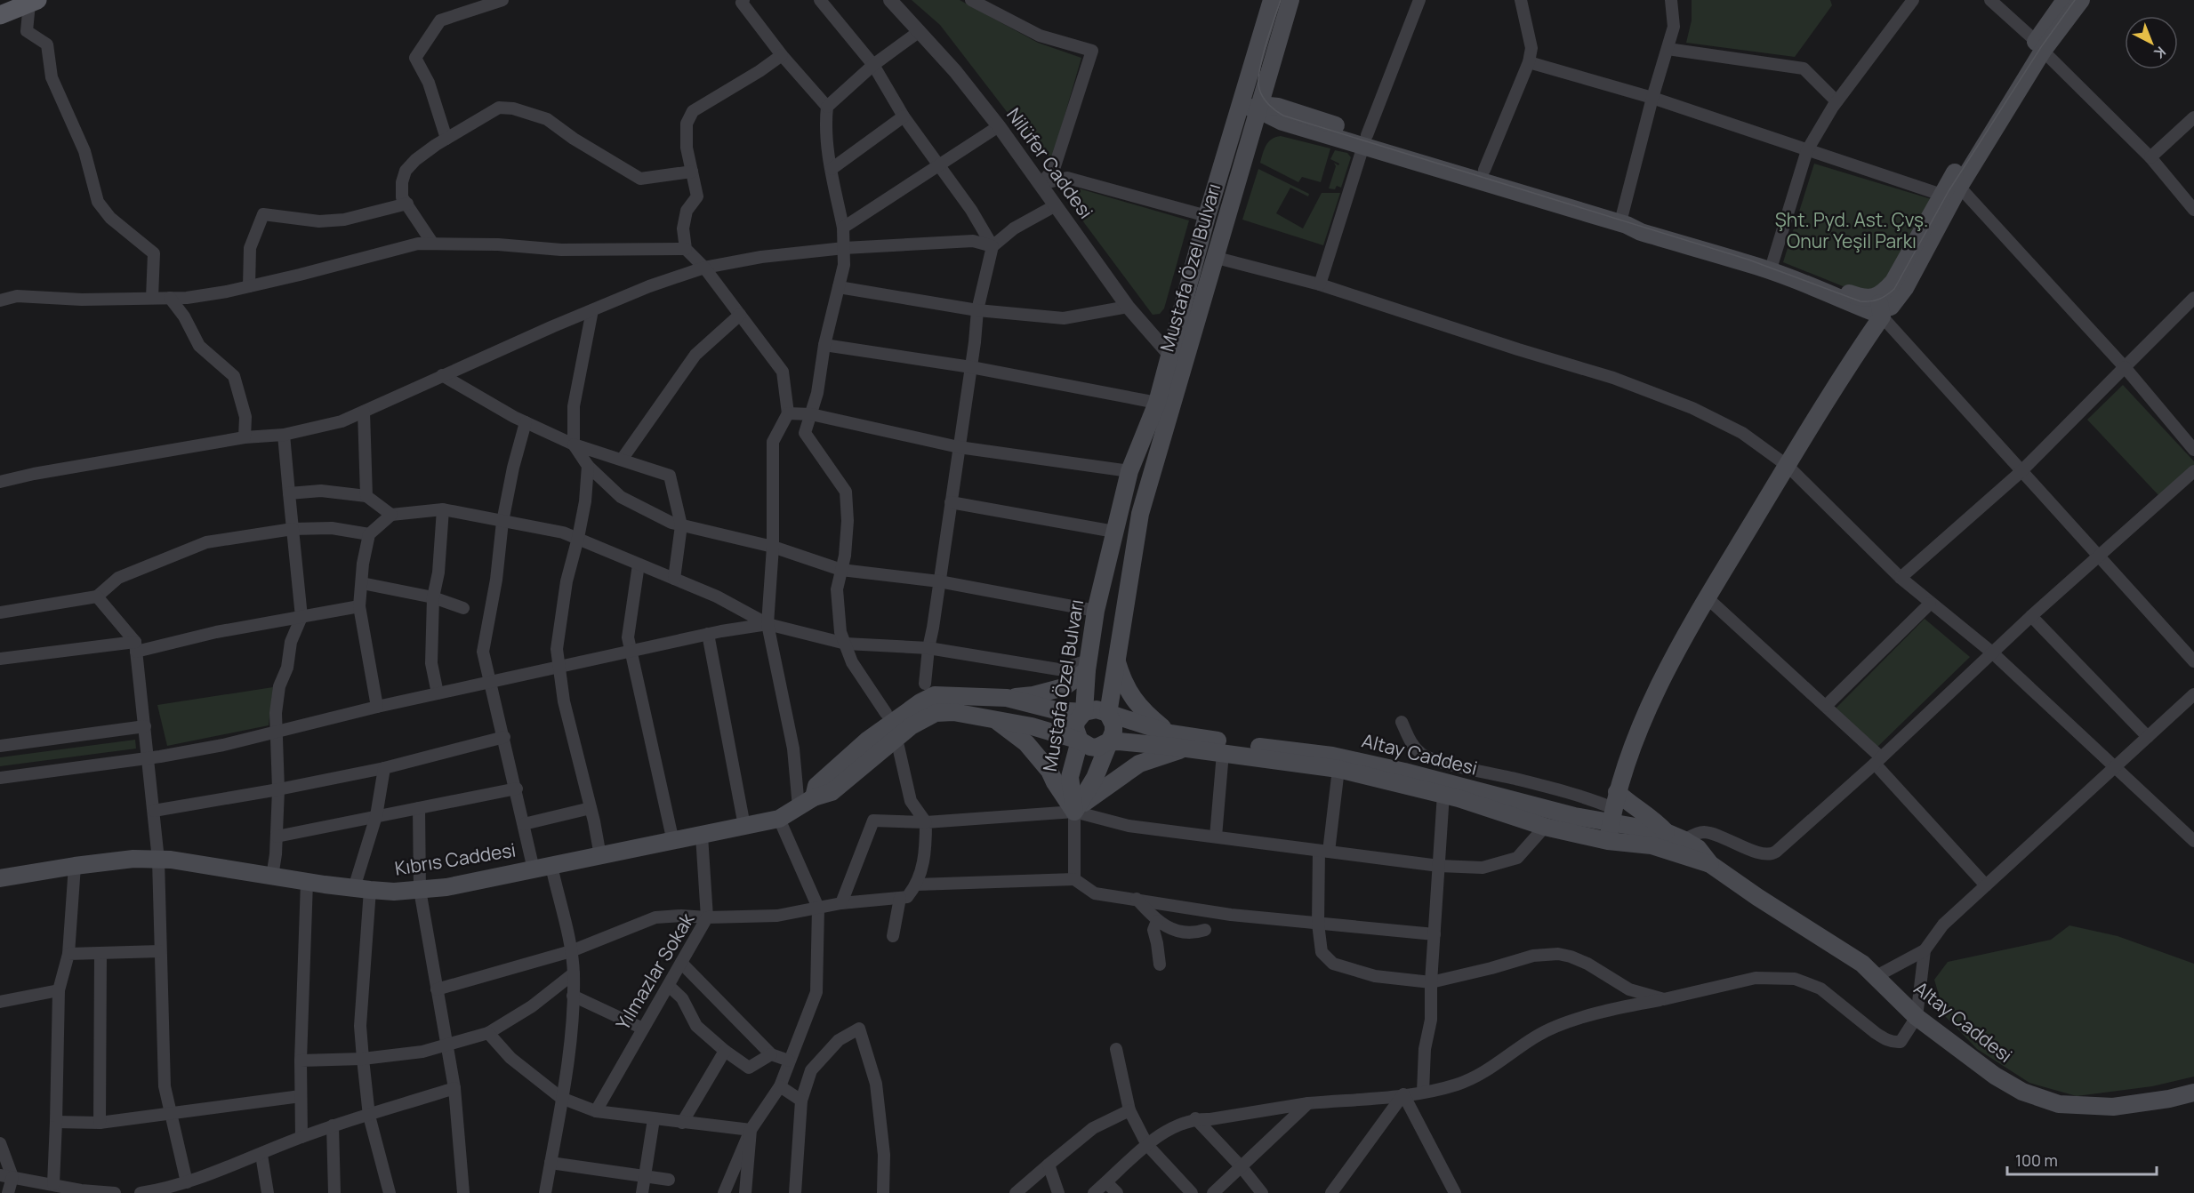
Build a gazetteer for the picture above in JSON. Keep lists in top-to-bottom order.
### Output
{
  "streets": {
    "main road": ["Mustafa Özel Bulvarı", "Altay Caddesi", "Kıbrıs Caddesi"],
    "street": ["Nilüfer Caddesi", "Yılmazlar Sokak"]
  },
  "crossings": [
    ["Nilüfer Caddesi", "Mustafa Özel Bulvarı"],
    ["Mustafa Özel Bulvarı", "Altay Caddesi"],
    ["Mustafa Özel Bulvarı", "Kıbrıs Caddesi"],
    ["Altay Caddesi", "Kıbrıs Caddesi"]
  ],
  "parks": ["Şht. Pyd. Ast. Çvş. Onur Yeşil Parkı"],
  "scale_bar": "100 m",
  "north": "bottom right"
}
